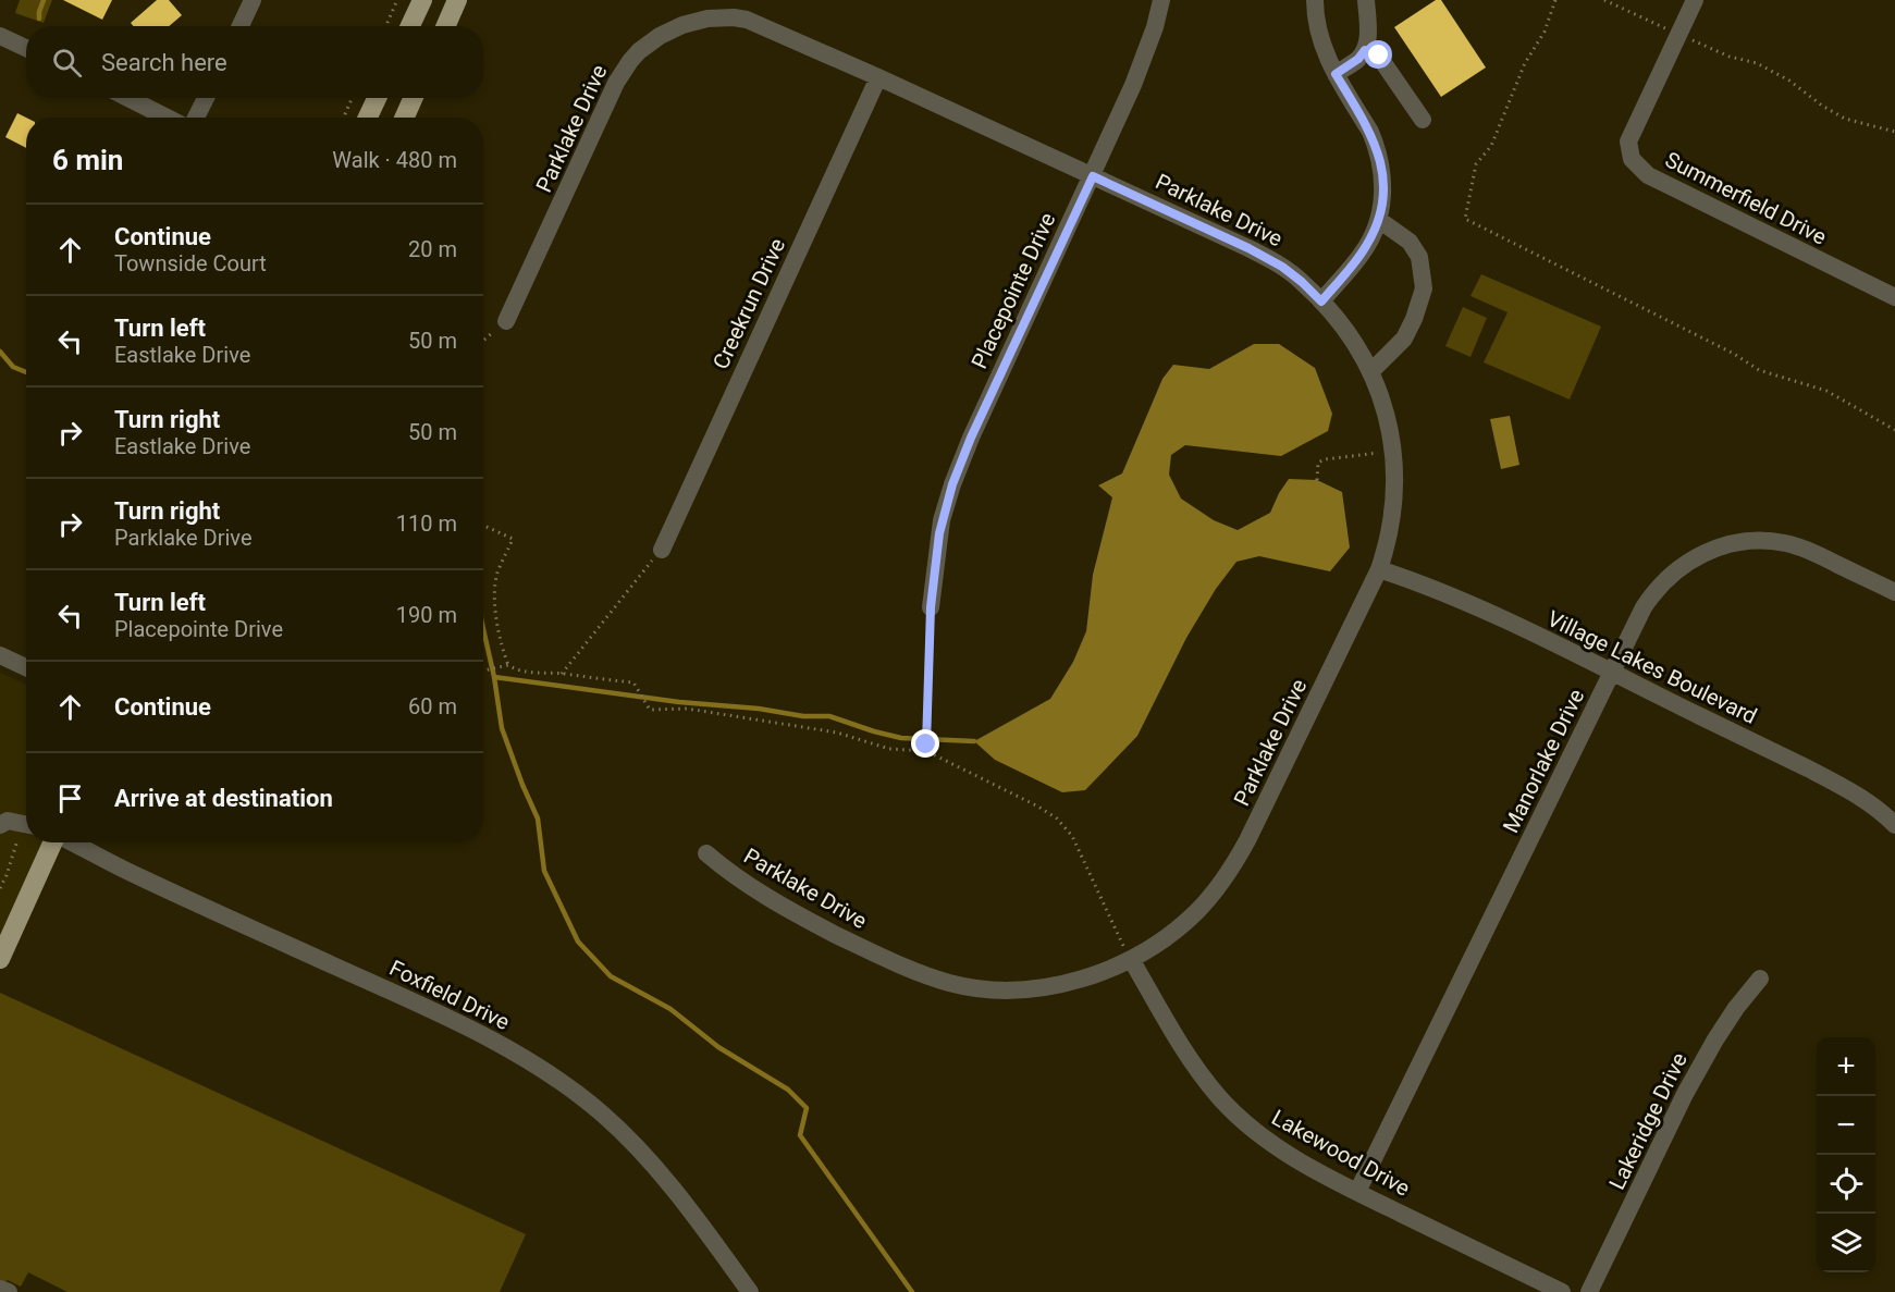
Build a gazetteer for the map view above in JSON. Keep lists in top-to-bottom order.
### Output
{
  "streets": {
    "street": [
      "Parklake Drive",
      "Summerfield Drive",
      "Placepointe Drive",
      "Creekrun Drive",
      "Village Lakes Boulevard",
      "Manorlake Drive",
      "Foxfield Drive",
      "Lakeridge Drive",
      "Lakewood Drive"
    ]
  },
  "crossings": [
    ["Parklake Drive", "Placepointe Drive"],
    ["Parklake Drive", "Creekrun Drive"],
    ["Parklake Drive", "Village Lakes Boulevard"],
    ["Parklake Drive", "Lakewood Drive"],
    ["Village Lakes Boulevard", "Manorlake Drive"],
    ["Manorlake Drive", "Lakewood Drive"]
  ],
  "page": {
    "search": "Search here",
    "heading": ["6 min", "Walk · 480 m"],
    "list": [
      ["Continue", "Townside Court", "20 m"],
      ["Turn left", "Eastlake Drive", "50 m"],
      ["Turn right", "Eastlake Drive", "50 m"],
      ["Turn right", "Parklake Drive", "110 m"],
      ["Turn left", "Placepointe Drive", "190 m"],
      ["Continue", "60 m"],
      "Arrive at destination"
    ],
    "map_buttons": ["+", "−"]
  }
}
